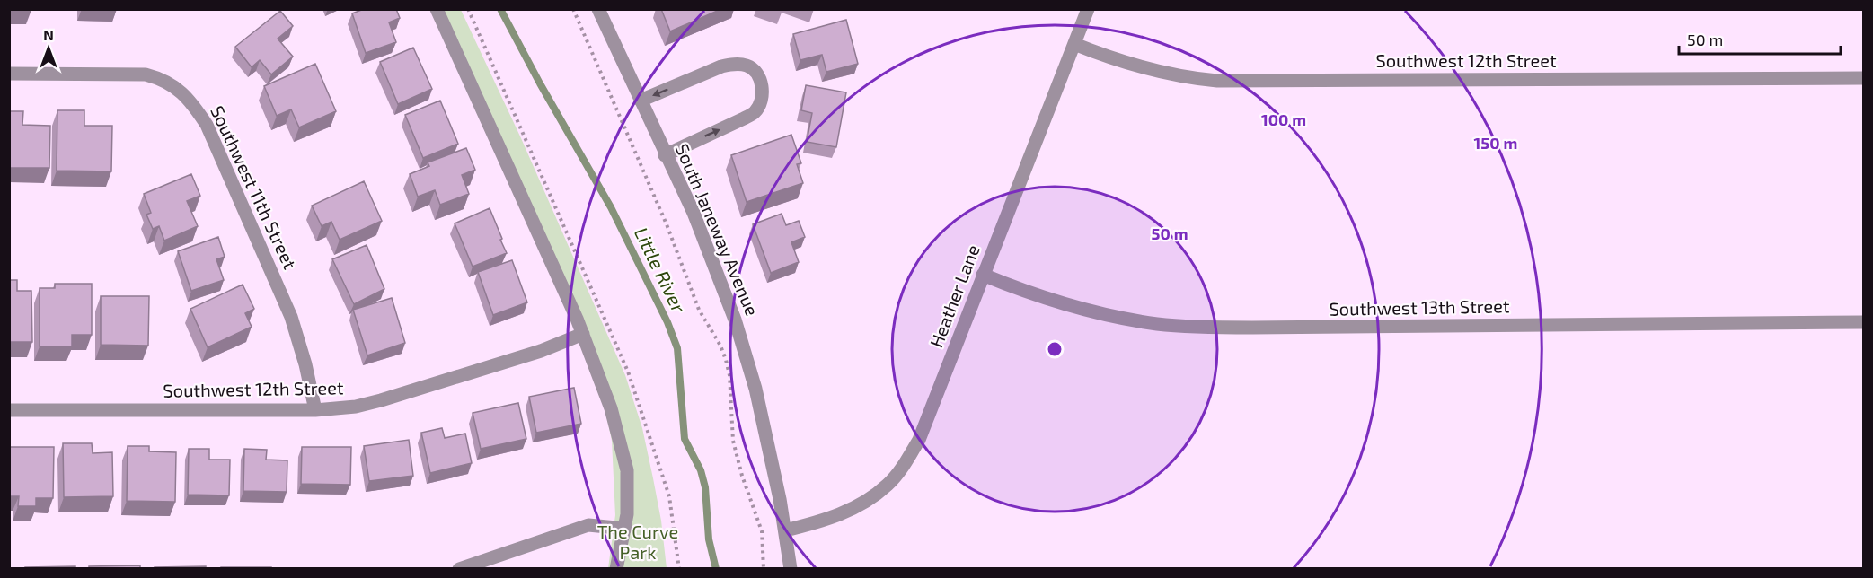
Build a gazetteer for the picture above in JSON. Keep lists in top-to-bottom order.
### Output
{
  "streets": {
    "street": [
      "Southwest 12th Street",
      "Southwest 11th Street",
      "South Janeway Avenue",
      "Heather Lane",
      "Southwest 13th Street"
    ]
  },
  "crossings": [
    ["Southwest 12th Street", "Southwest 11th Street"],
    ["Southwest 12th Street", "Heather Lane"],
    ["South Janeway Avenue", "Heather Lane"],
    ["Heather Lane", "Southwest 13th Street"]
  ],
  "water": ["Little River"],
  "parks": ["The Curve Park"],
  "scale_bar": "50 m",
  "north": "top",
  "rings": ["100 m", "150 m", "50 m"]
}
